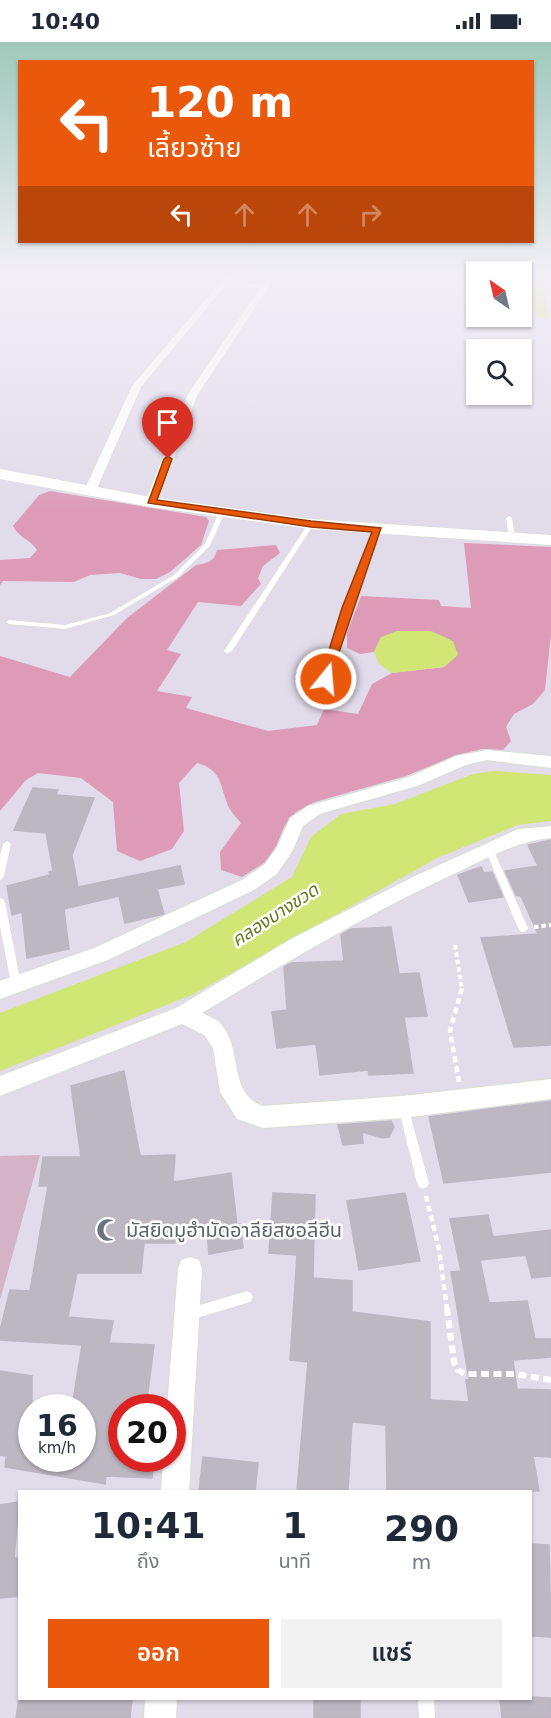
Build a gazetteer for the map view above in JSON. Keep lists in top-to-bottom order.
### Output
{
  "water": ["คลองบางขวด"],
  "places": {
    "mosque": ["มัสยิดมูฮำมัดอาลียิสซอลีฮีน"]
  },
  "north": "top left",
  "page": {
    "status": "10:40",
    "turn": ["120 m", "เลี้ยวซ้าย"],
    "speed": "16 km/h",
    "limit": "20",
    "eta": [
      "10:41",
      "ถึง",
      "1",
      "นาที",
      "290",
      "m"
    ],
    "buttons": ["ออก", "แชร์"]
  }
}
